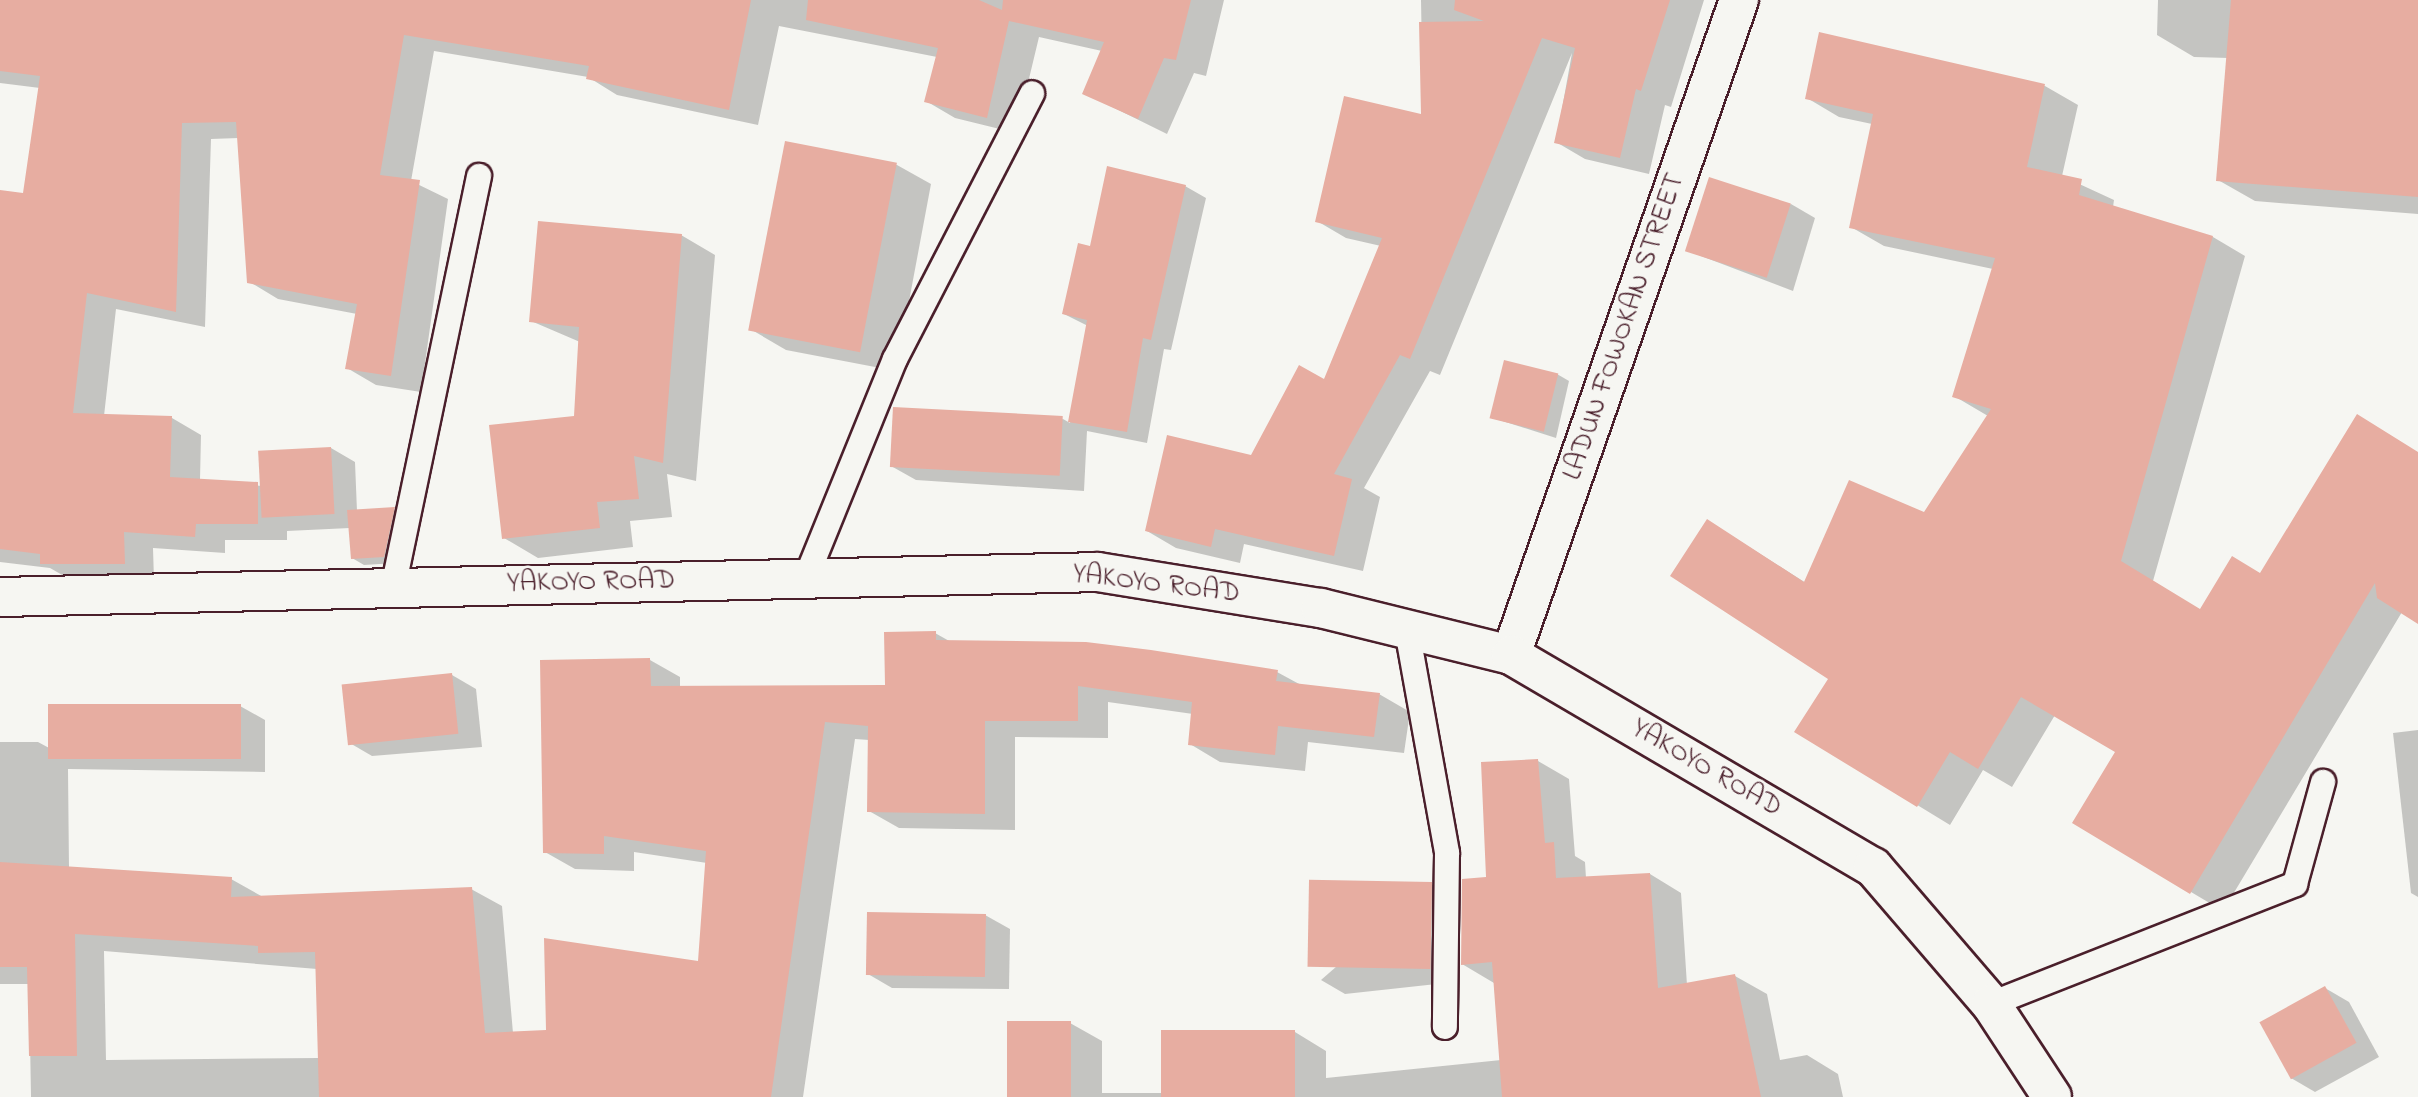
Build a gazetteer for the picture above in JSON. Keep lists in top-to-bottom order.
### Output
{
  "streets": {
    "main road": ["LADUN FOWOKAN STREET", "YAKOYO ROAD"]
  },
  "crossings": [
    ["LADUN FOWOKAN STREET", "YAKOYO ROAD"]
  ]
}
